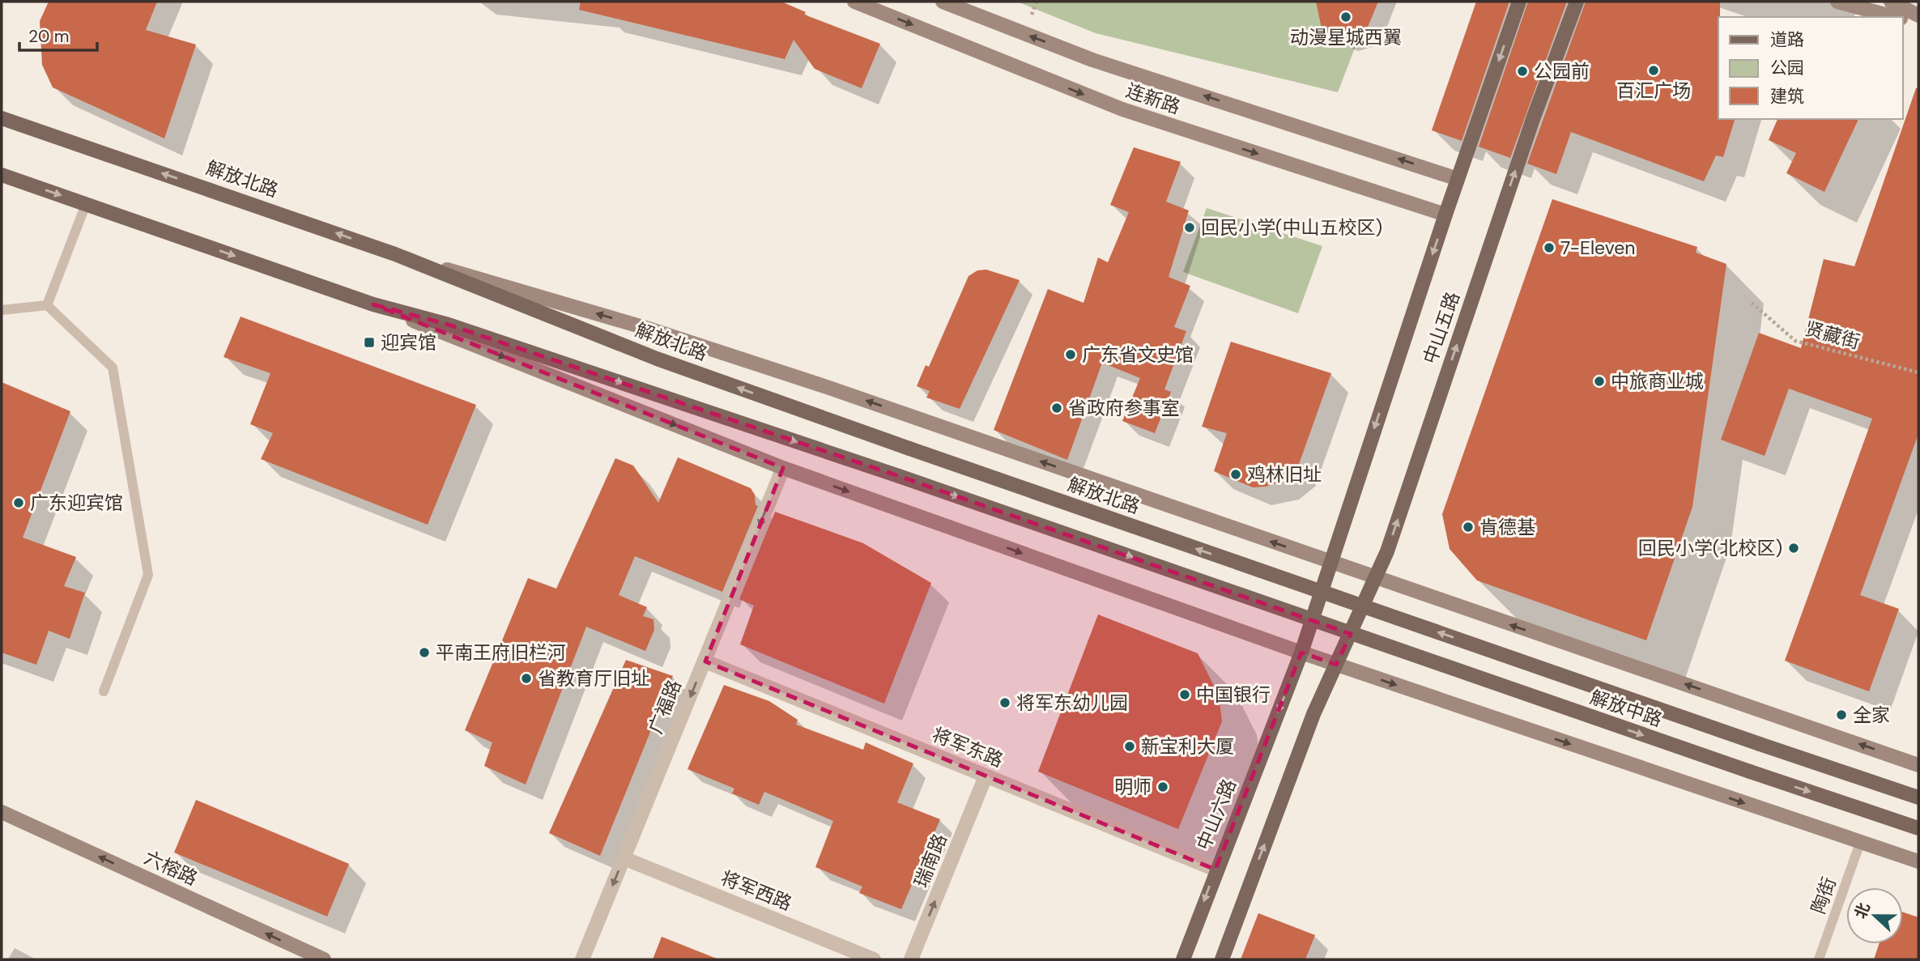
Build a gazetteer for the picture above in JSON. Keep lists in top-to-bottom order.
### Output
{
  "streets": {
    "main road": [
      "连新路",
      "解放北路",
      "中山五路",
      "解放中路",
      "中山六路",
      "六榕路"
    ],
    "street": [
      "广福路",
      "将军东路",
      "瑞南路",
      "将军西路"
    ],
    "lane": ["陶街"],
    "path": ["贤藏街"]
  },
  "crossings": [
    ["连新路", "中山五路"],
    ["解放北路", "解放中路"],
    ["中山五路", "中山六路"],
    ["广福路", "将军东路"],
    ["广福路", "将军西路"],
    ["将军东路", "中山六路"],
    ["将军东路", "瑞南路"]
  ],
  "one_way": ["广福路", "瑞南路", "六榕路"],
  "places": {
    "other": [
      "动漫星城西翼",
      "百汇广场",
      "公园前",
      "回民小学(中山五校区)",
      "7-Eleven",
      "广东省文史馆",
      "中旅商业城",
      "省政府参事室",
      "鸡林旧址",
      "广东迎宾馆",
      "肯德基",
      "回民小学(北校区)",
      "平南王府旧栏河",
      "省教育厅旧址",
      "中国银行",
      "将军东幼儿园",
      "全家",
      "新宝利大厦",
      "明师"
    ],
    "transit": ["迎宾馆"]
  },
  "legend": ["道路", "公园", "建筑"],
  "scale_bar": "20 m",
  "north": "left"
}
